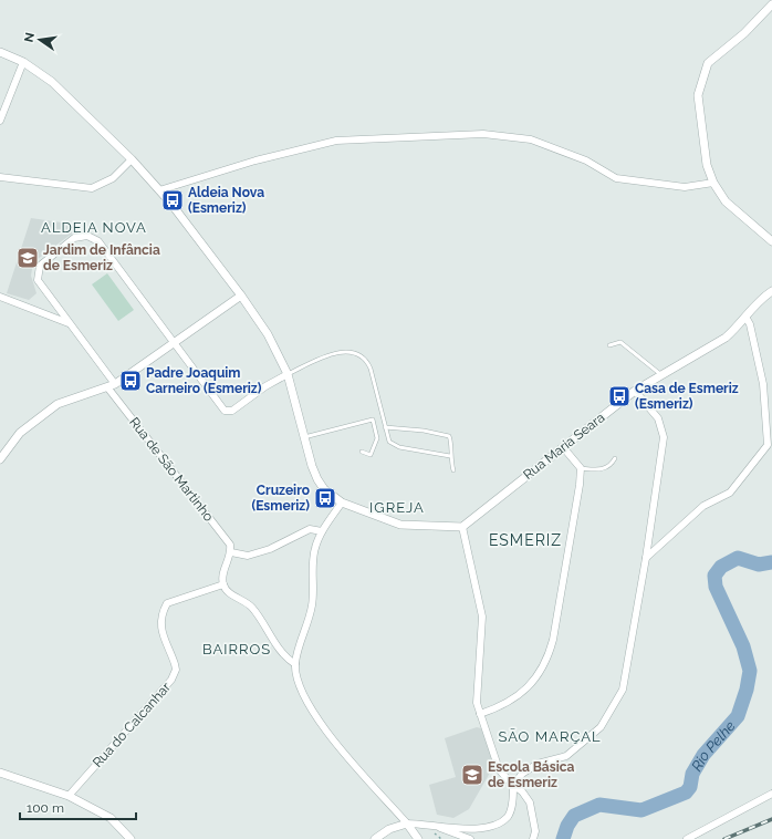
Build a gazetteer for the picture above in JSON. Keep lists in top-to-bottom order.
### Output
{
  "streets": {
    "street": ["Rua Maria Seara", "Rua de São Martinho", "Rua do Calcanhar"]
  },
  "districts": [
    "ALDEIA NOVA",
    "IGREJA",
    "ESMERIZ",
    "BAIRROS",
    "SÃO MARÇAL"
  ],
  "water": ["Rio Pelhe"],
  "places": {
    "bus stop": [
      "Aldeia Nova (Esmeriz)",
      "Padre Joaquim Carneiro (Esmeriz)",
      "Casa de Esmeriz (Esmeriz)",
      "Cruzeiro (Esmeriz)"
    ],
    "school or university": ["Jardim de Infância de Esmeriz", "Escola Básica de Esmeriz"]
  },
  "scale_bar": "100 m",
  "north": "left"
}
